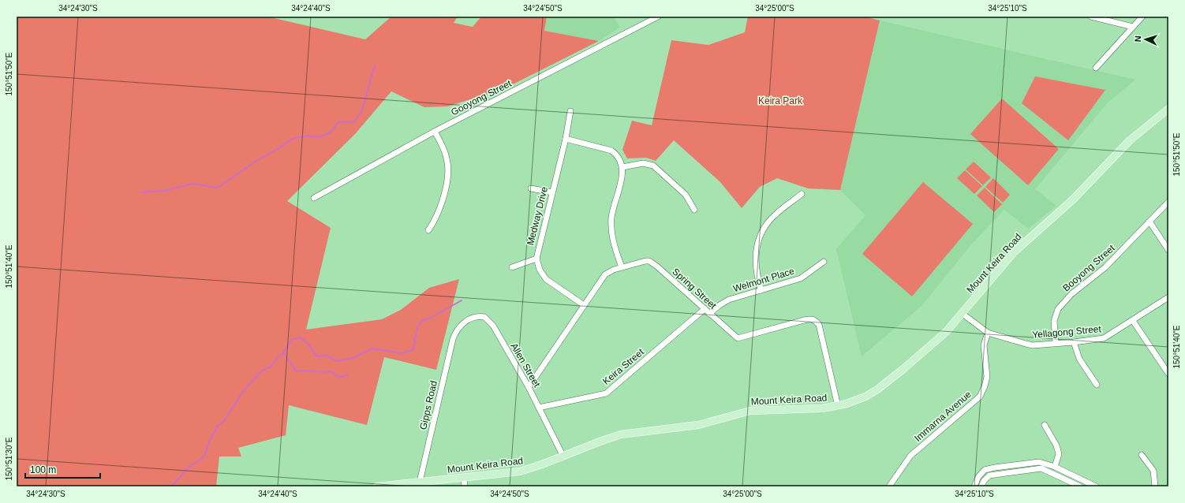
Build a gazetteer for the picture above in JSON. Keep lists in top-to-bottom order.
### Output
{
  "streets": {
    "main road": ["Mount Keira Road"],
    "street": [
      "Gooyong Street",
      "Medway Drive",
      "Booyong Street",
      "Welmont Place",
      "Spring Street",
      "Yellagong Street",
      "Allen Street",
      "Keira Street",
      "Gipps Road",
      "Immarna Avenue"
    ]
  },
  "crossings": [
    ["Medway Drive", "Spring Street"],
    ["Mount Keira Road", "Spring Street"],
    ["Mount Keira Road", "Yellagong Street"],
    ["Mount Keira Road", "Allen Street"],
    ["Mount Keira Road", "Gipps Road"],
    ["Booyong Street", "Yellagong Street"],
    ["Welmont Place", "Spring Street"],
    ["Spring Street", "Allen Street"],
    ["Spring Street", "Keira Street"],
    ["Yellagong Street", "Immarna Avenue"],
    ["Allen Street", "Keira Street"],
    ["Allen Street", "Gipps Road"]
  ],
  "parks": ["Keira Park"],
  "scale_bar": "100 m",
  "north": "left",
  "coordinates": [
    "34°24'30\"S",
    "34°24'40\"S",
    "34°24'50\"S",
    "34°25'00\"S",
    "34°25'10\"S",
    "150°51'50\"E",
    "150°51'40\"E",
    "150°51'30\"E"
  ]
}
